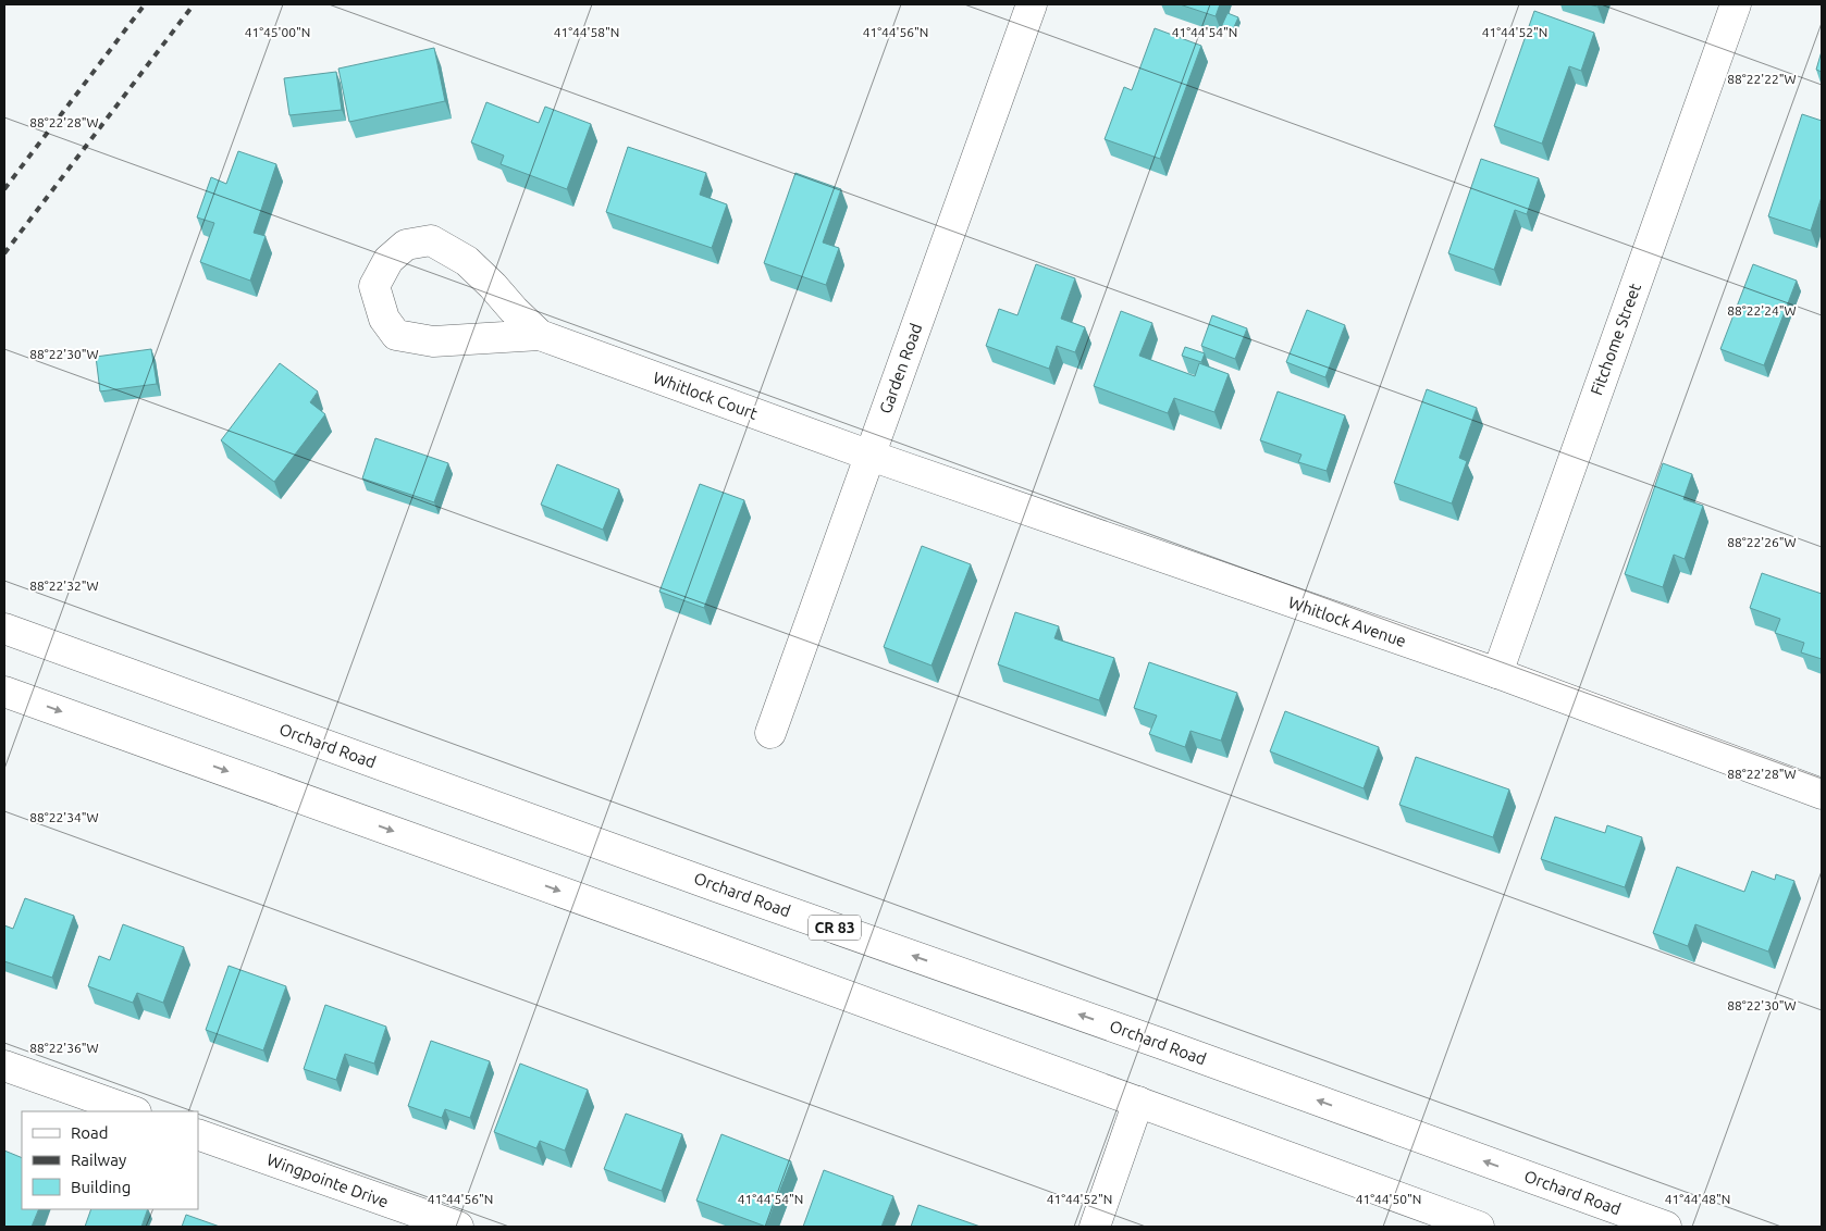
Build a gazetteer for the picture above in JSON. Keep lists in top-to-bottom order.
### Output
{
  "streets": {
    "street": [
      "Fitchome Street",
      "Garden Road",
      "Whitlock Court",
      "Whitlock Avenue",
      "Orchard Road",
      "CR 83",
      "Wingpointe Drive"
    ]
  },
  "crossings": [
    ["Fitchome Street", "Whitlock Avenue"],
    ["Garden Road", "Whitlock Court"],
    ["Garden Road", "Whitlock Avenue"],
    ["Whitlock Court", "Whitlock Avenue"]
  ],
  "legend": ["Road", "Railway", "Building"],
  "coordinates": [
    "41°45'00\"N",
    "41°44'58\"N",
    "41°44'56\"N",
    "41°44'54\"N",
    "41°44'52\"N",
    "88°22'22\"W",
    "88°22'28\"W",
    "88°22'24\"W",
    "88°22'30\"W",
    "88°22'26\"W",
    "88°22'32\"W",
    "88°22'34\"W",
    "88°22'36\"W",
    "41°44'50\"N",
    "41°44'48\"N"
  ]
}
